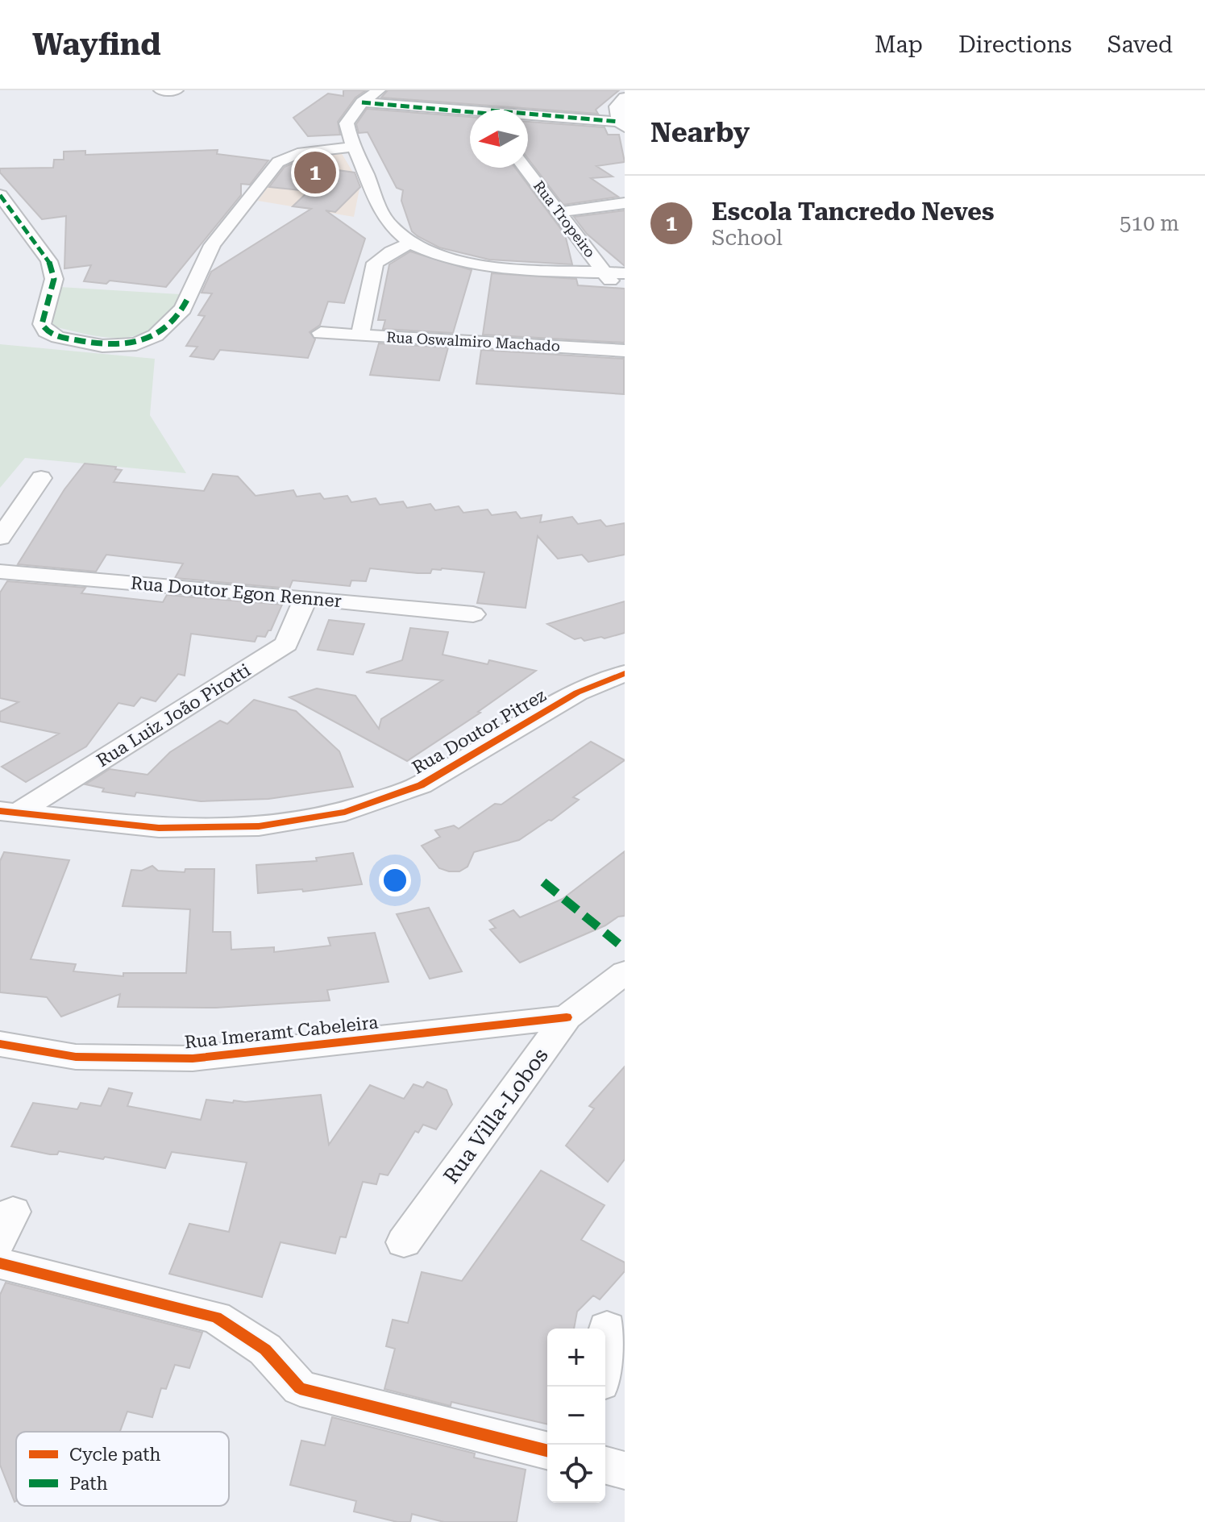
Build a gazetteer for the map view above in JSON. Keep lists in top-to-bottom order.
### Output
{
  "streets": {
    "street": [
      "Rua Tropeiro",
      "Rua Oswalmiro Machado",
      "Rua Doutor Egon Renner",
      "Rua Luiz João Pirotti",
      "Rua Doutor Pitrez",
      "Rua Imeramt Cabeleira",
      "Rua Villa-Lobos"
    ]
  },
  "crossings": [
    ["Rua Doutor Egon Renner", "Rua Luiz João Pirotti"],
    ["Rua Luiz João Pirotti", "Rua Doutor Pitrez"],
    ["Rua Imeramt Cabeleira", "Rua Villa-Lobos"]
  ],
  "legend": ["Cycle path", "Path"],
  "north": "left",
  "page": {
    "header": "Wayfind",
    "nav": ["Map", "Directions", "Saved"],
    "heading": "Nearby",
    "pins": "1",
    "list": [
      {
        "mark": "1",
        "name": "Escola Tancredo Neves",
        "note": "School",
        "value": "510 m"
      }
    ],
    "map_buttons": ["+", "−"]
  }
}
